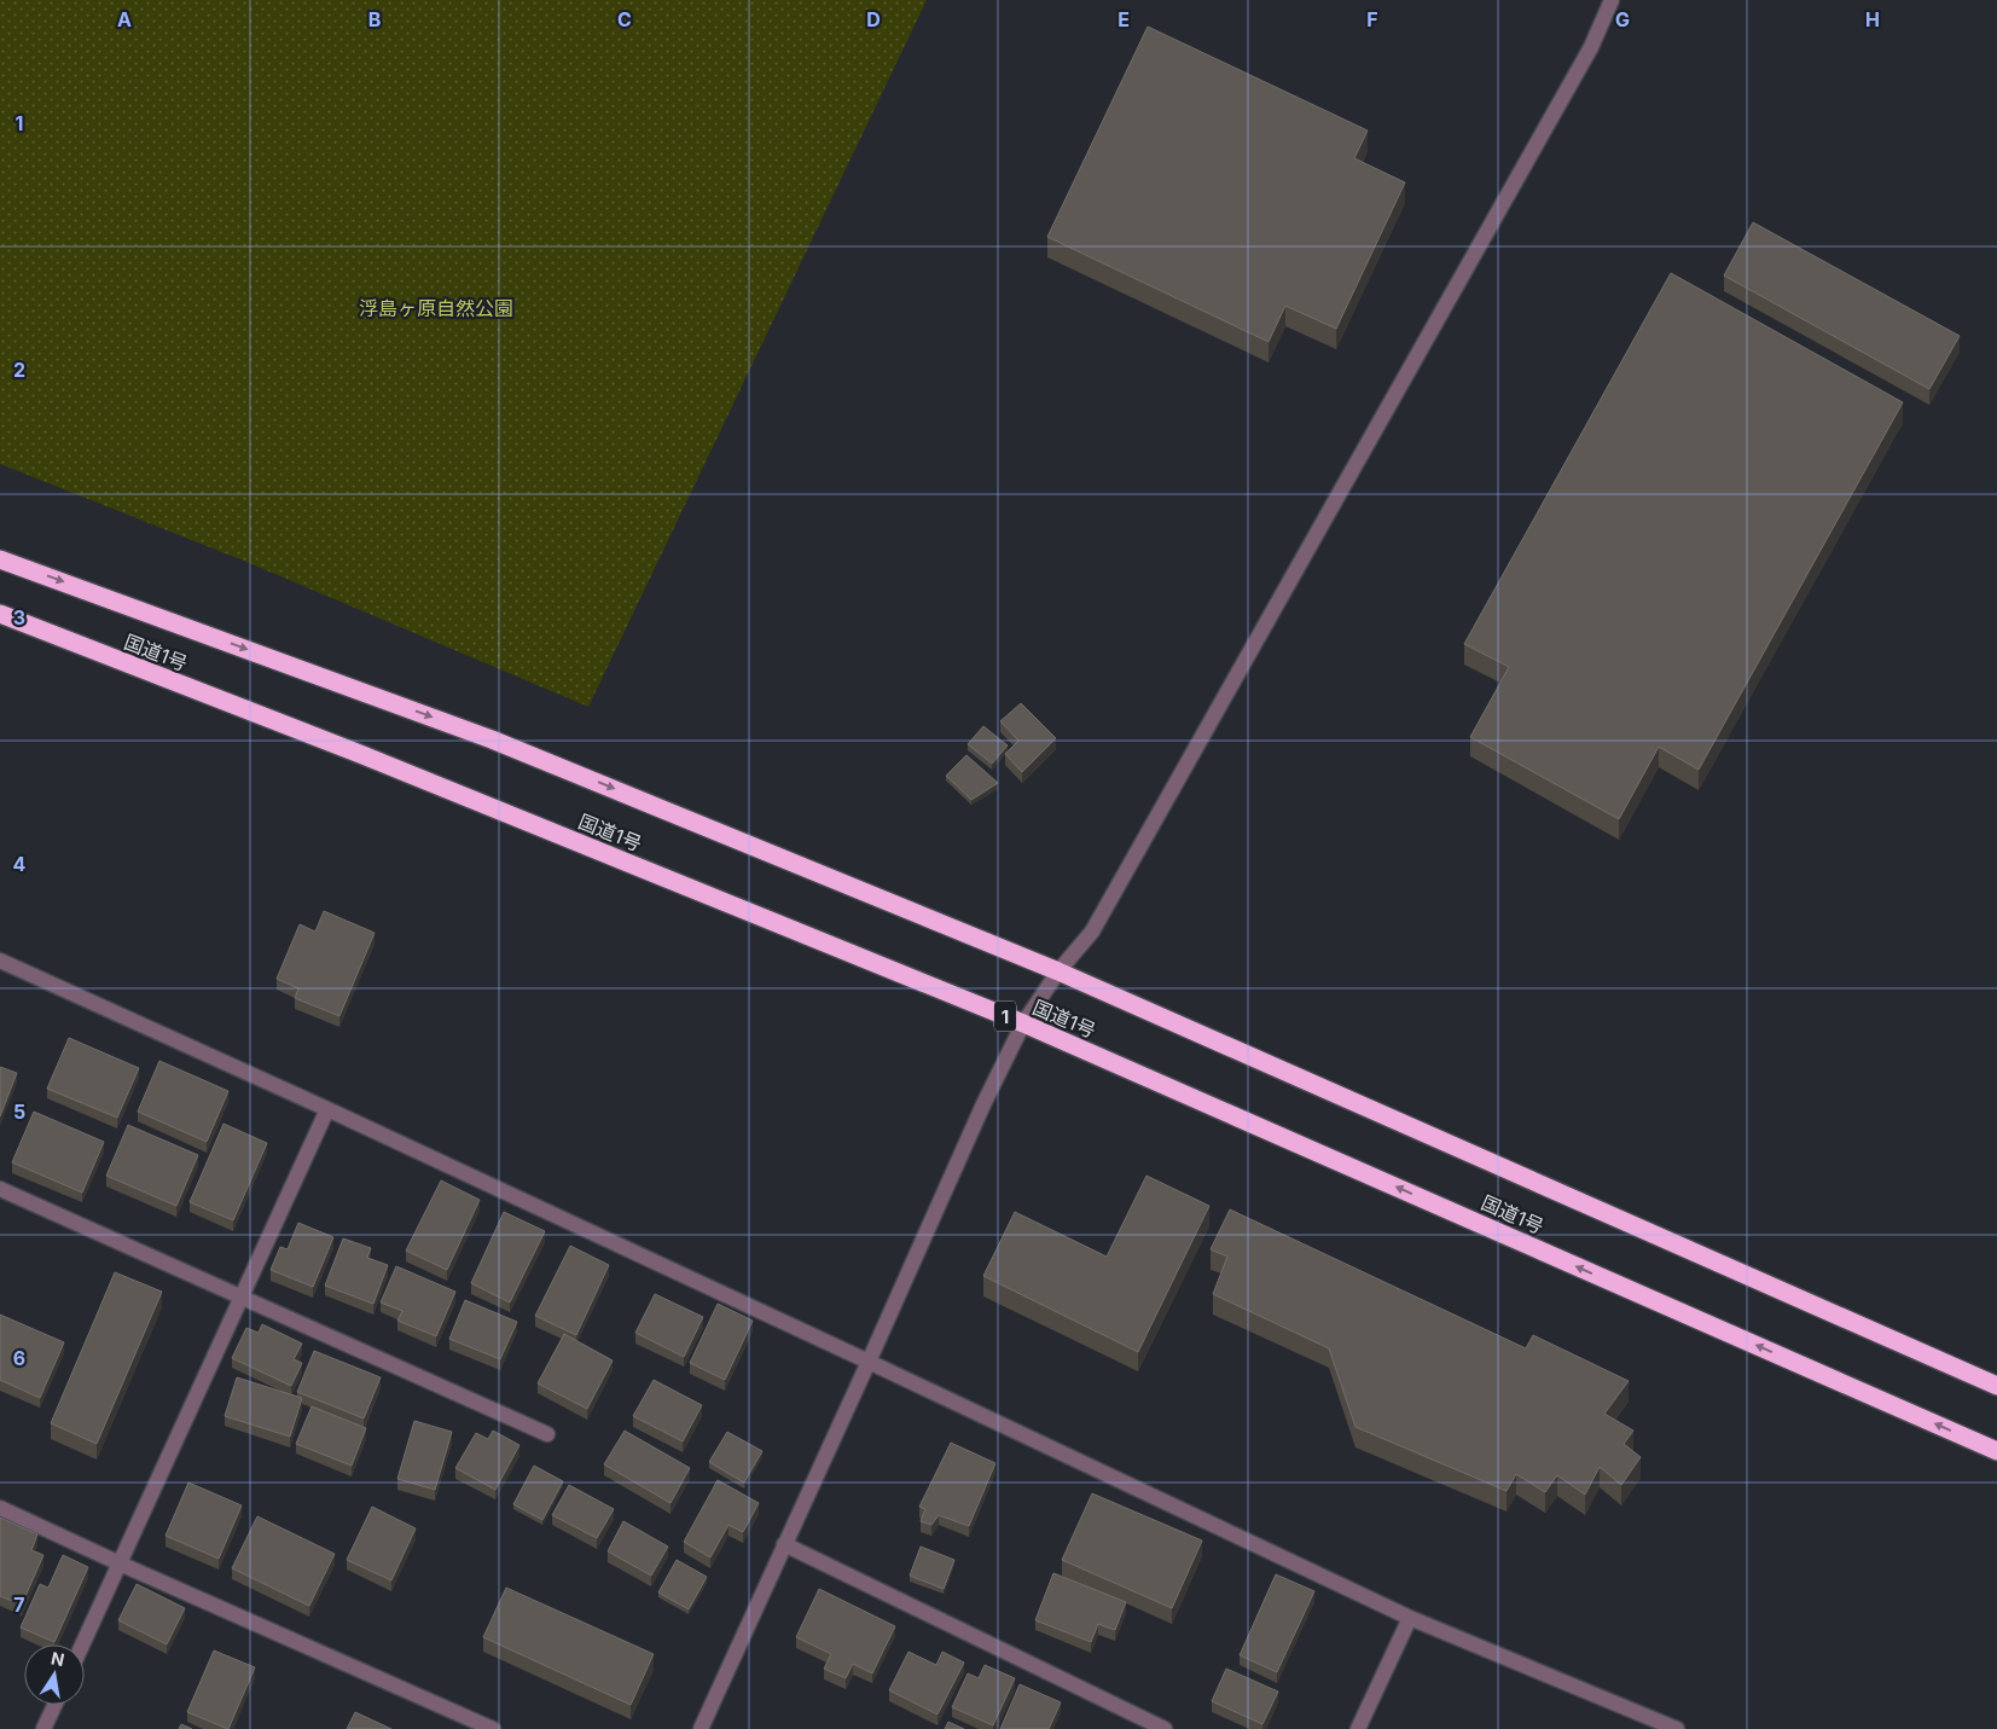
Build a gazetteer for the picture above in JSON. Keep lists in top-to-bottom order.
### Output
{
  "streets": {
    "highway": ["国道1号", "1"]
  },
  "parks": ["浮島ヶ原自然公園"],
  "north": "top",
  "grid": {
    "columns": [
      "A",
      "B",
      "C",
      "D",
      "E",
      "F",
      "G",
      "H"
    ],
    "rows": [
      "1",
      "2",
      "3",
      "4",
      "5",
      "6",
      "7"
    ]
  }
}
